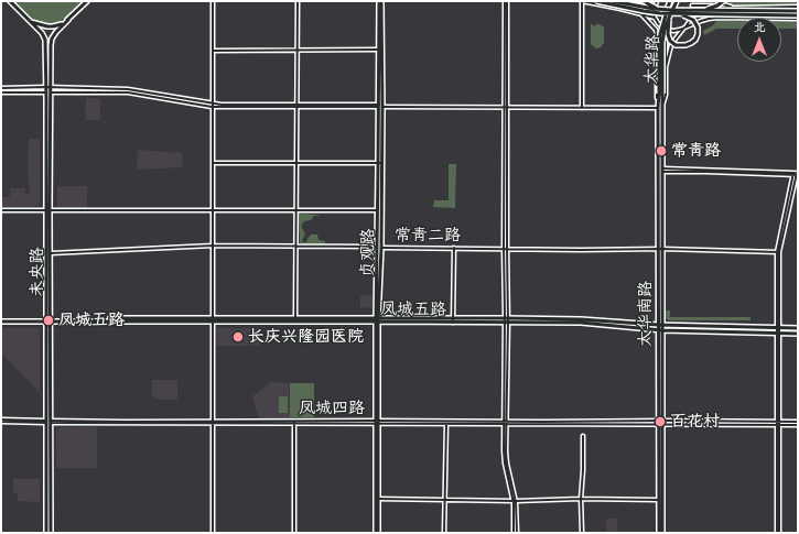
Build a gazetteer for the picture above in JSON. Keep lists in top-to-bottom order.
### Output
{
  "streets": {
    "main road": [
      "太华路",
      "贞观路",
      "未央路",
      "凤城五路",
      "太华南路"
    ],
    "street": ["常青二路", "凤城四路"]
  },
  "crossings": [
    ["太华路", "太华南路"],
    ["常青二路", "贞观路"],
    ["常青二路", "未央路"],
    ["常青二路", "太华南路"],
    ["贞观路", "凤城五路"],
    ["贞观路", "凤城四路"],
    ["未央路", "凤城五路"],
    ["未央路", "凤城四路"],
    ["凤城五路", "太华南路"],
    ["太华南路", "凤城四路"]
  ],
  "places": [
    "常青路",
    "凤城五路",
    "长庆兴隆园医院",
    "百花村"
  ],
  "north": "top"
}
